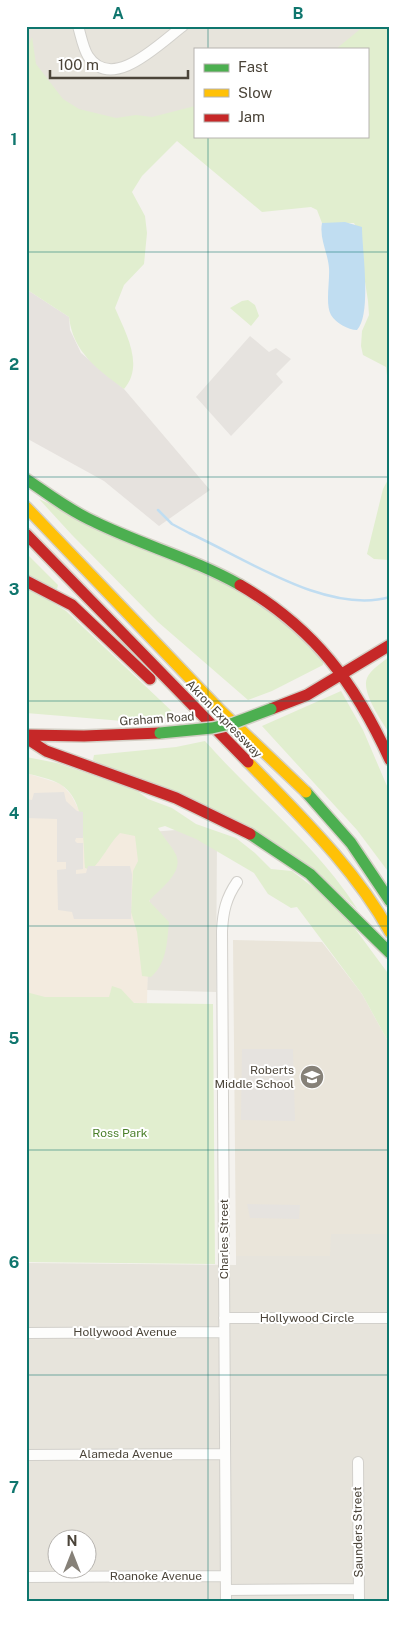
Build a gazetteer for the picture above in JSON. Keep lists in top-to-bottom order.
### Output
{
  "streets": {
    "main road": ["Graham Road", "Akron Expressway"],
    "street": [
      "Charles Street",
      "Hollywood Circle",
      "Hollywood Avenue",
      "Alameda Avenue",
      "Saunders Street",
      "Roanoke Avenue"
    ]
  },
  "crossings": [
    ["Charles Street", "Hollywood Circle"],
    ["Charles Street", "Hollywood Avenue"],
    ["Charles Street", "Alameda Avenue"],
    ["Charles Street", "Roanoke Avenue"]
  ],
  "parks": ["Ross Park"],
  "places": {
    "school or university": ["Roberts Middle School"]
  },
  "legend": ["Fast", "Slow", "Jam"],
  "scale_bar": "100 m",
  "north": "top",
  "grid": {
    "columns": ["A", "B"],
    "rows": [
      "1",
      "2",
      "3",
      "4",
      "5",
      "6",
      "7"
    ]
  }
}
